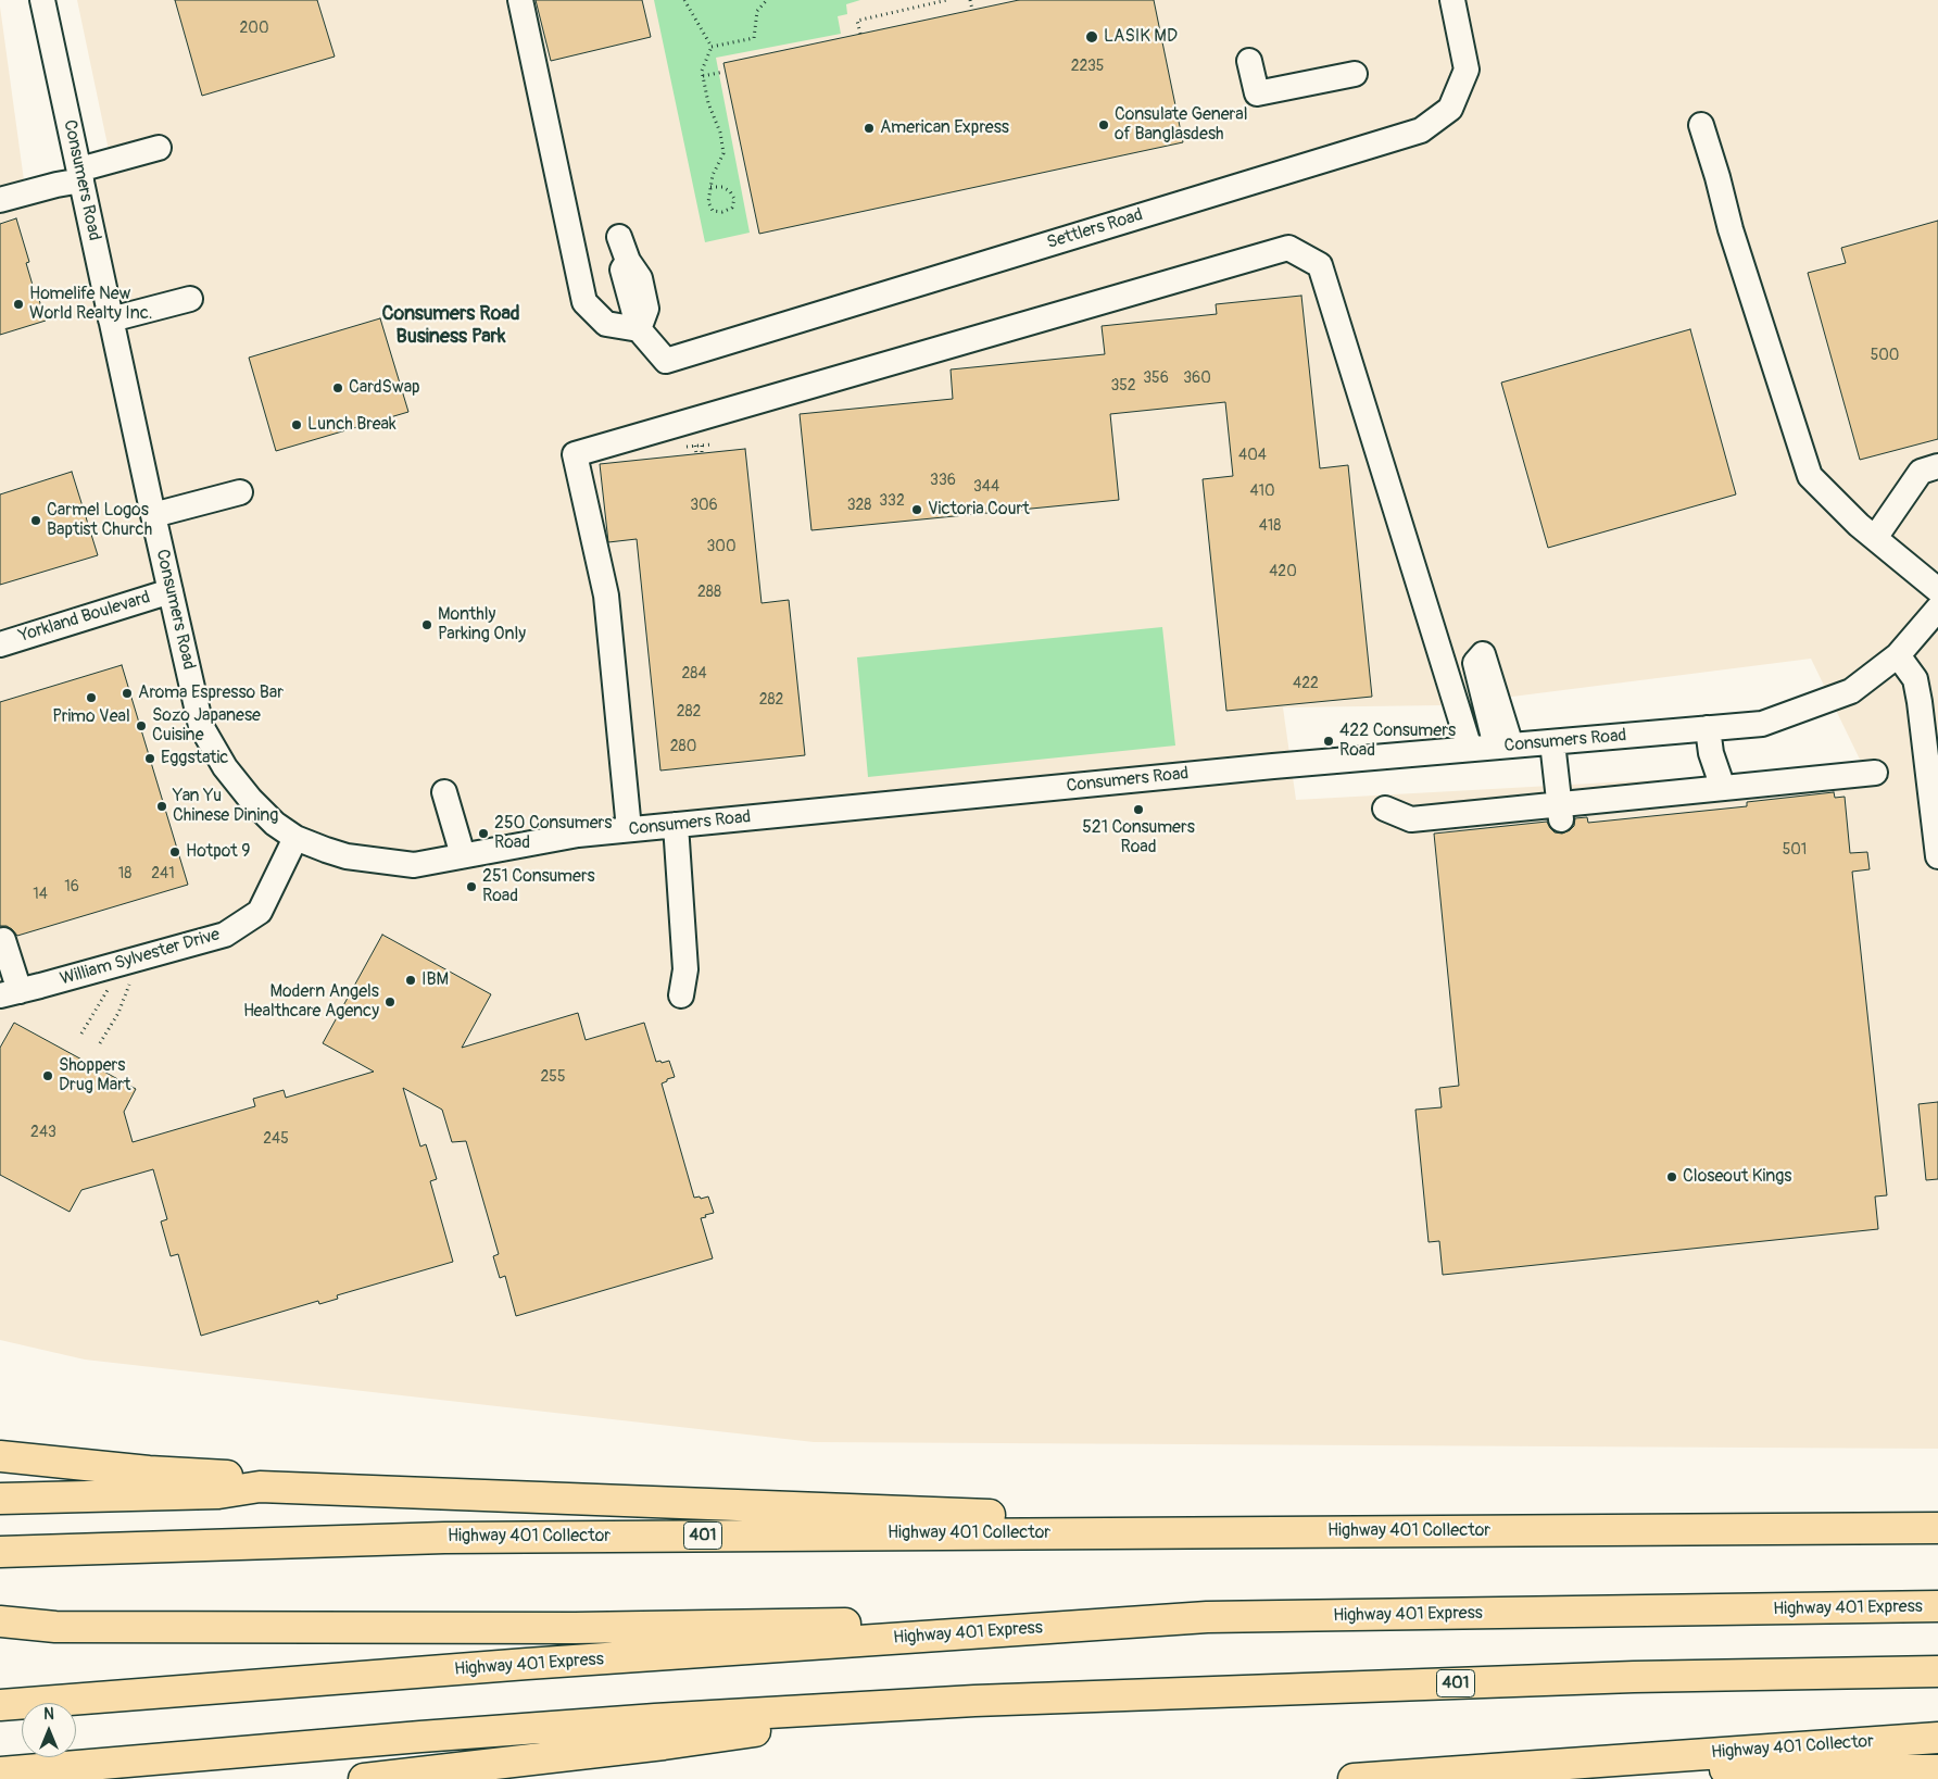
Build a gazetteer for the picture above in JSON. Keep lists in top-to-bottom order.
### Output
{
  "streets": {
    "highway": ["Highway 401 Collector", "401", "Highway 401 Express"],
    "street": [
      "Consumers Road",
      "Settlers Road",
      "Yorkland Boulevard",
      "William Sylvester Drive"
    ]
  },
  "crossings": [
    ["Consumers Road", "Yorkland Boulevard"],
    ["Consumers Road", "William Sylvester Drive"]
  ],
  "districts": ["Consumers Road Business Park"],
  "places": [
    "LASIK MD",
    "Consulate General of Banglasdesh",
    "American Express",
    "Homelife New World Realty Inc.",
    "CardSwap",
    "Lunch Break",
    "Victoria Court",
    "Carmel Logos Baptist Church",
    "Monthly Parking Only",
    "Aroma Espresso Bar",
    "Primo Veal",
    "Sozo Japanese Cuisine",
    "422 Consumers Road",
    "Eggstatic",
    "Yan Yu Chinese Dining",
    "521 Consumers Road",
    "250 Consumers Road",
    "Hotpot 9",
    "251 Consumers Road",
    "IBM",
    "Modern Angels Healthcare Agency",
    "Shoppers Drug Mart",
    "Closeout Kings"
  ],
  "house_numbers": [
    "200",
    "2235",
    "500",
    "356",
    "360",
    "352",
    "404",
    "336",
    "344",
    "410",
    "332",
    "306",
    "328",
    "418",
    "300",
    "420",
    "288",
    "284",
    "422",
    "282",
    "282",
    "280",
    "501",
    "18",
    "241",
    "16",
    "14",
    "255",
    "243",
    "245"
  ],
  "north": "top"
}
